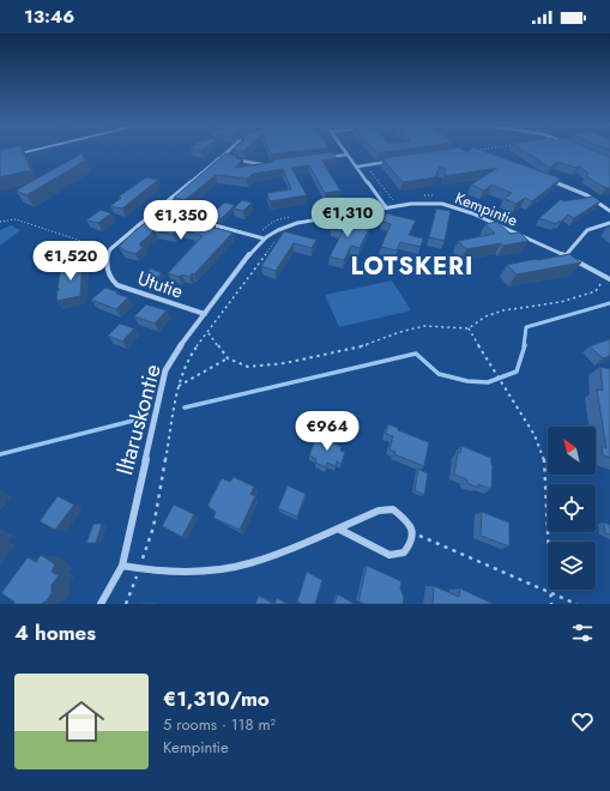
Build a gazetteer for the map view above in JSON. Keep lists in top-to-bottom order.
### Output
{
  "streets": {
    "street": ["Kempintie", "Ututie", "Iltaruskontie"]
  },
  "crossings": [
    ["Kempintie", "Iltaruskontie"],
    ["Ututie", "Iltaruskontie"]
  ],
  "districts": ["LOTSKERI"],
  "north": "top left",
  "page": {
    "status": "13:46",
    "price": [
      "€1,310",
      "€1,350",
      "€1,520",
      "€964"
    ],
    "heading": "4 homes",
    "list": [
      {
        "name": "€1,310/mo",
        "note": "5 rooms · 118 m² · Kempintie"
      }
    ]
  }
}
